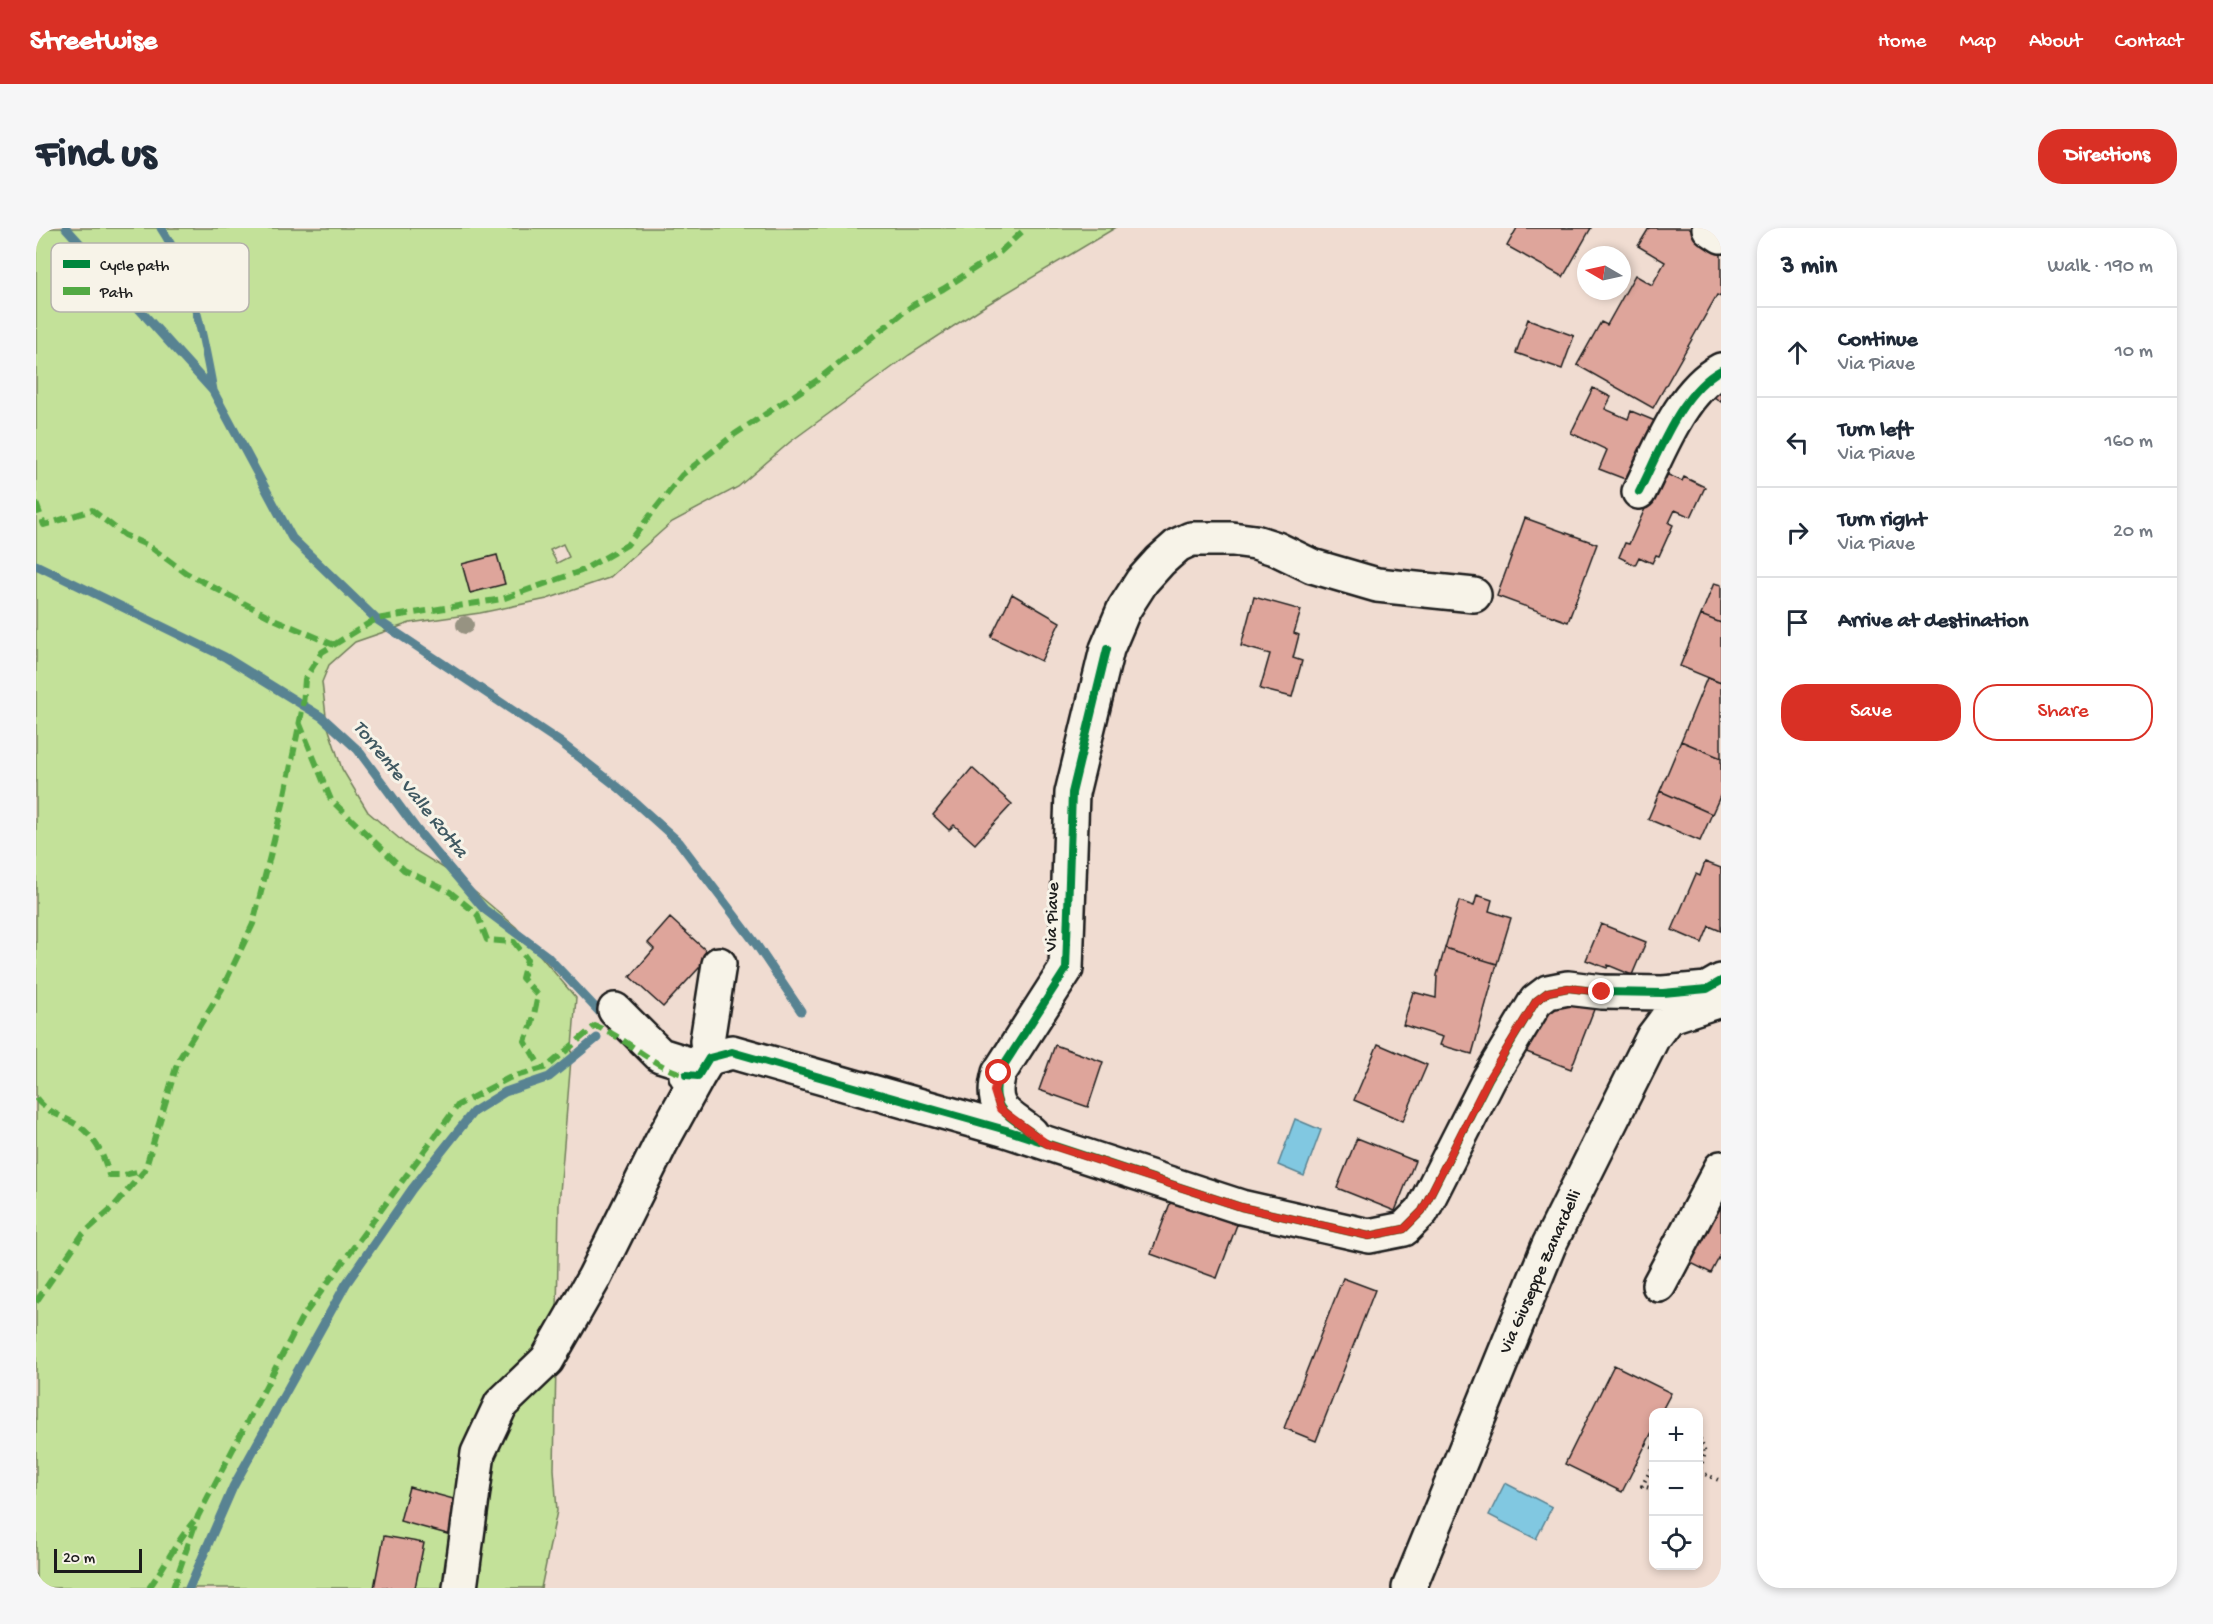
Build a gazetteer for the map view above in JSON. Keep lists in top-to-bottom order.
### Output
{
  "streets": {
    "street": ["Via Piave", "Via Giuseppe Zanardelli"]
  },
  "water": ["Torrente Valle Rotta"],
  "legend": ["Cycle path", "Path"],
  "scale_bar": "20 m",
  "north": "left",
  "page": {
    "header": "Streetwise",
    "nav": [
      "Home",
      "Map",
      "About",
      "Contact"
    ],
    "buttons": [
      "Directions",
      ["Save", "Share"]
    ],
    "title": "Find us",
    "heading": ["3 min", "Walk · 190 m"],
    "list": [
      ["Continue", "Via Piave", "10 m"],
      ["Turn left", "Via Piave", "160 m"],
      ["Turn right", "Via Piave", "20 m"],
      "Arrive at destination"
    ],
    "map_buttons": ["+", "−"],
    "scale": "20 m"
  }
}
